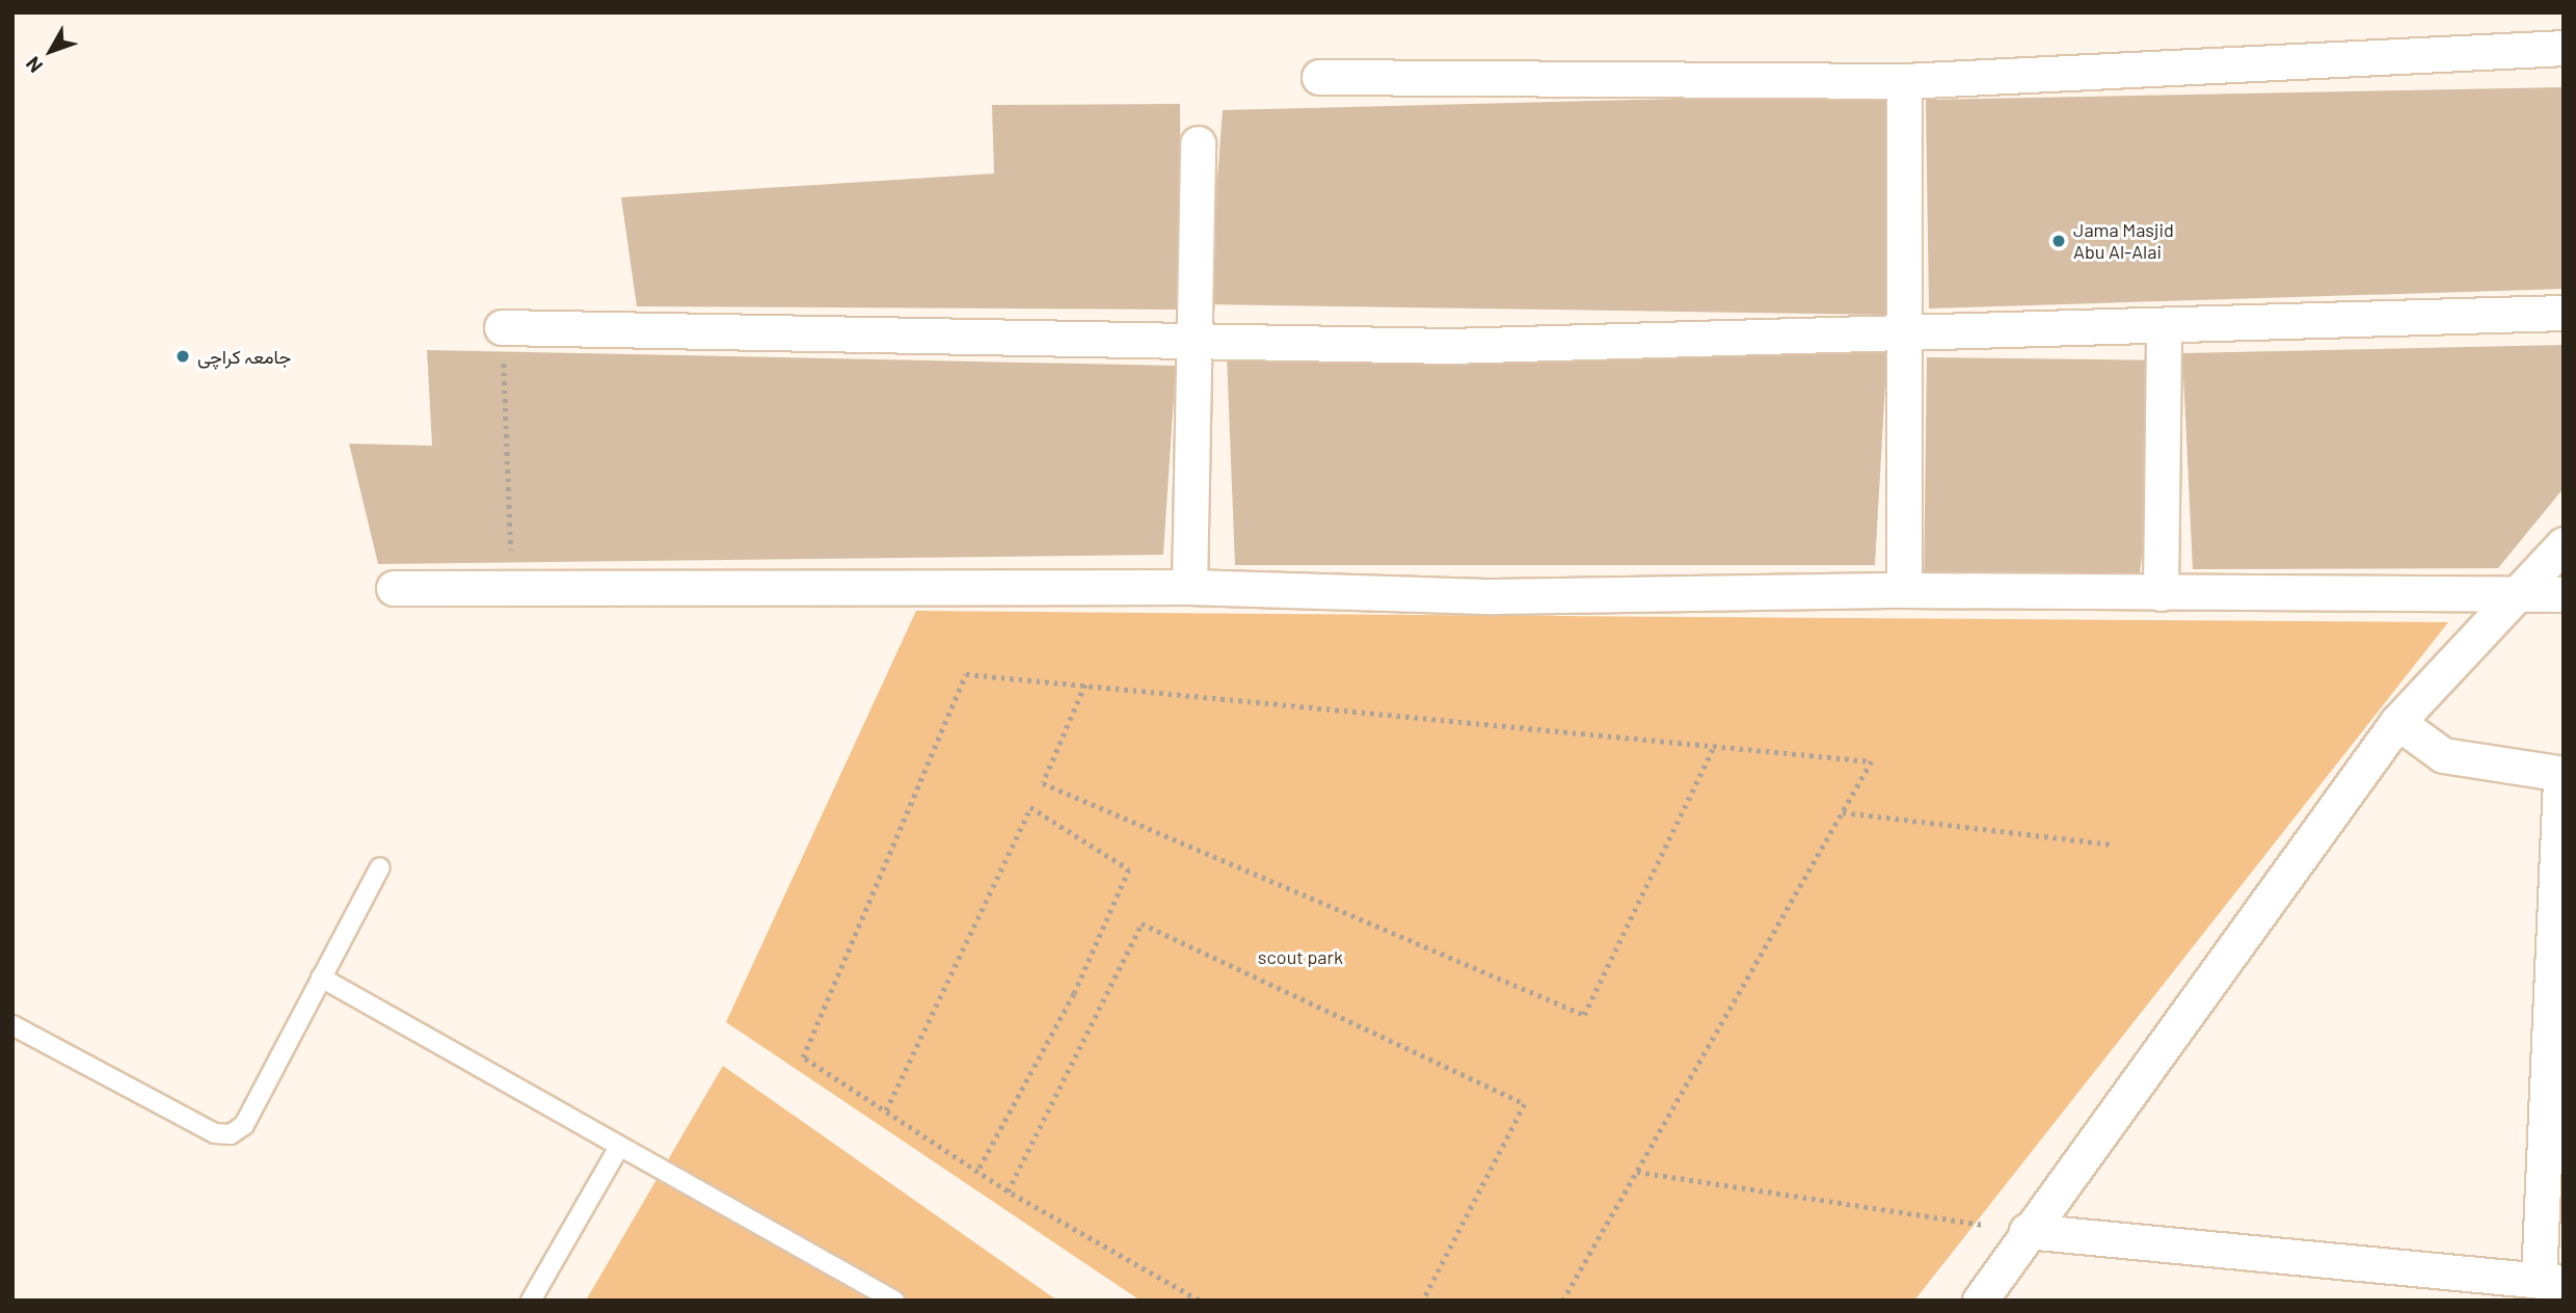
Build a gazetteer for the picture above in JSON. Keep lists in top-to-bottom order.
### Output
{
  "parks": ["scout park"],
  "places": ["Jama Masjid Abu Al-Alai", "جامعہ کراچی"],
  "north": "bottom left"
}
